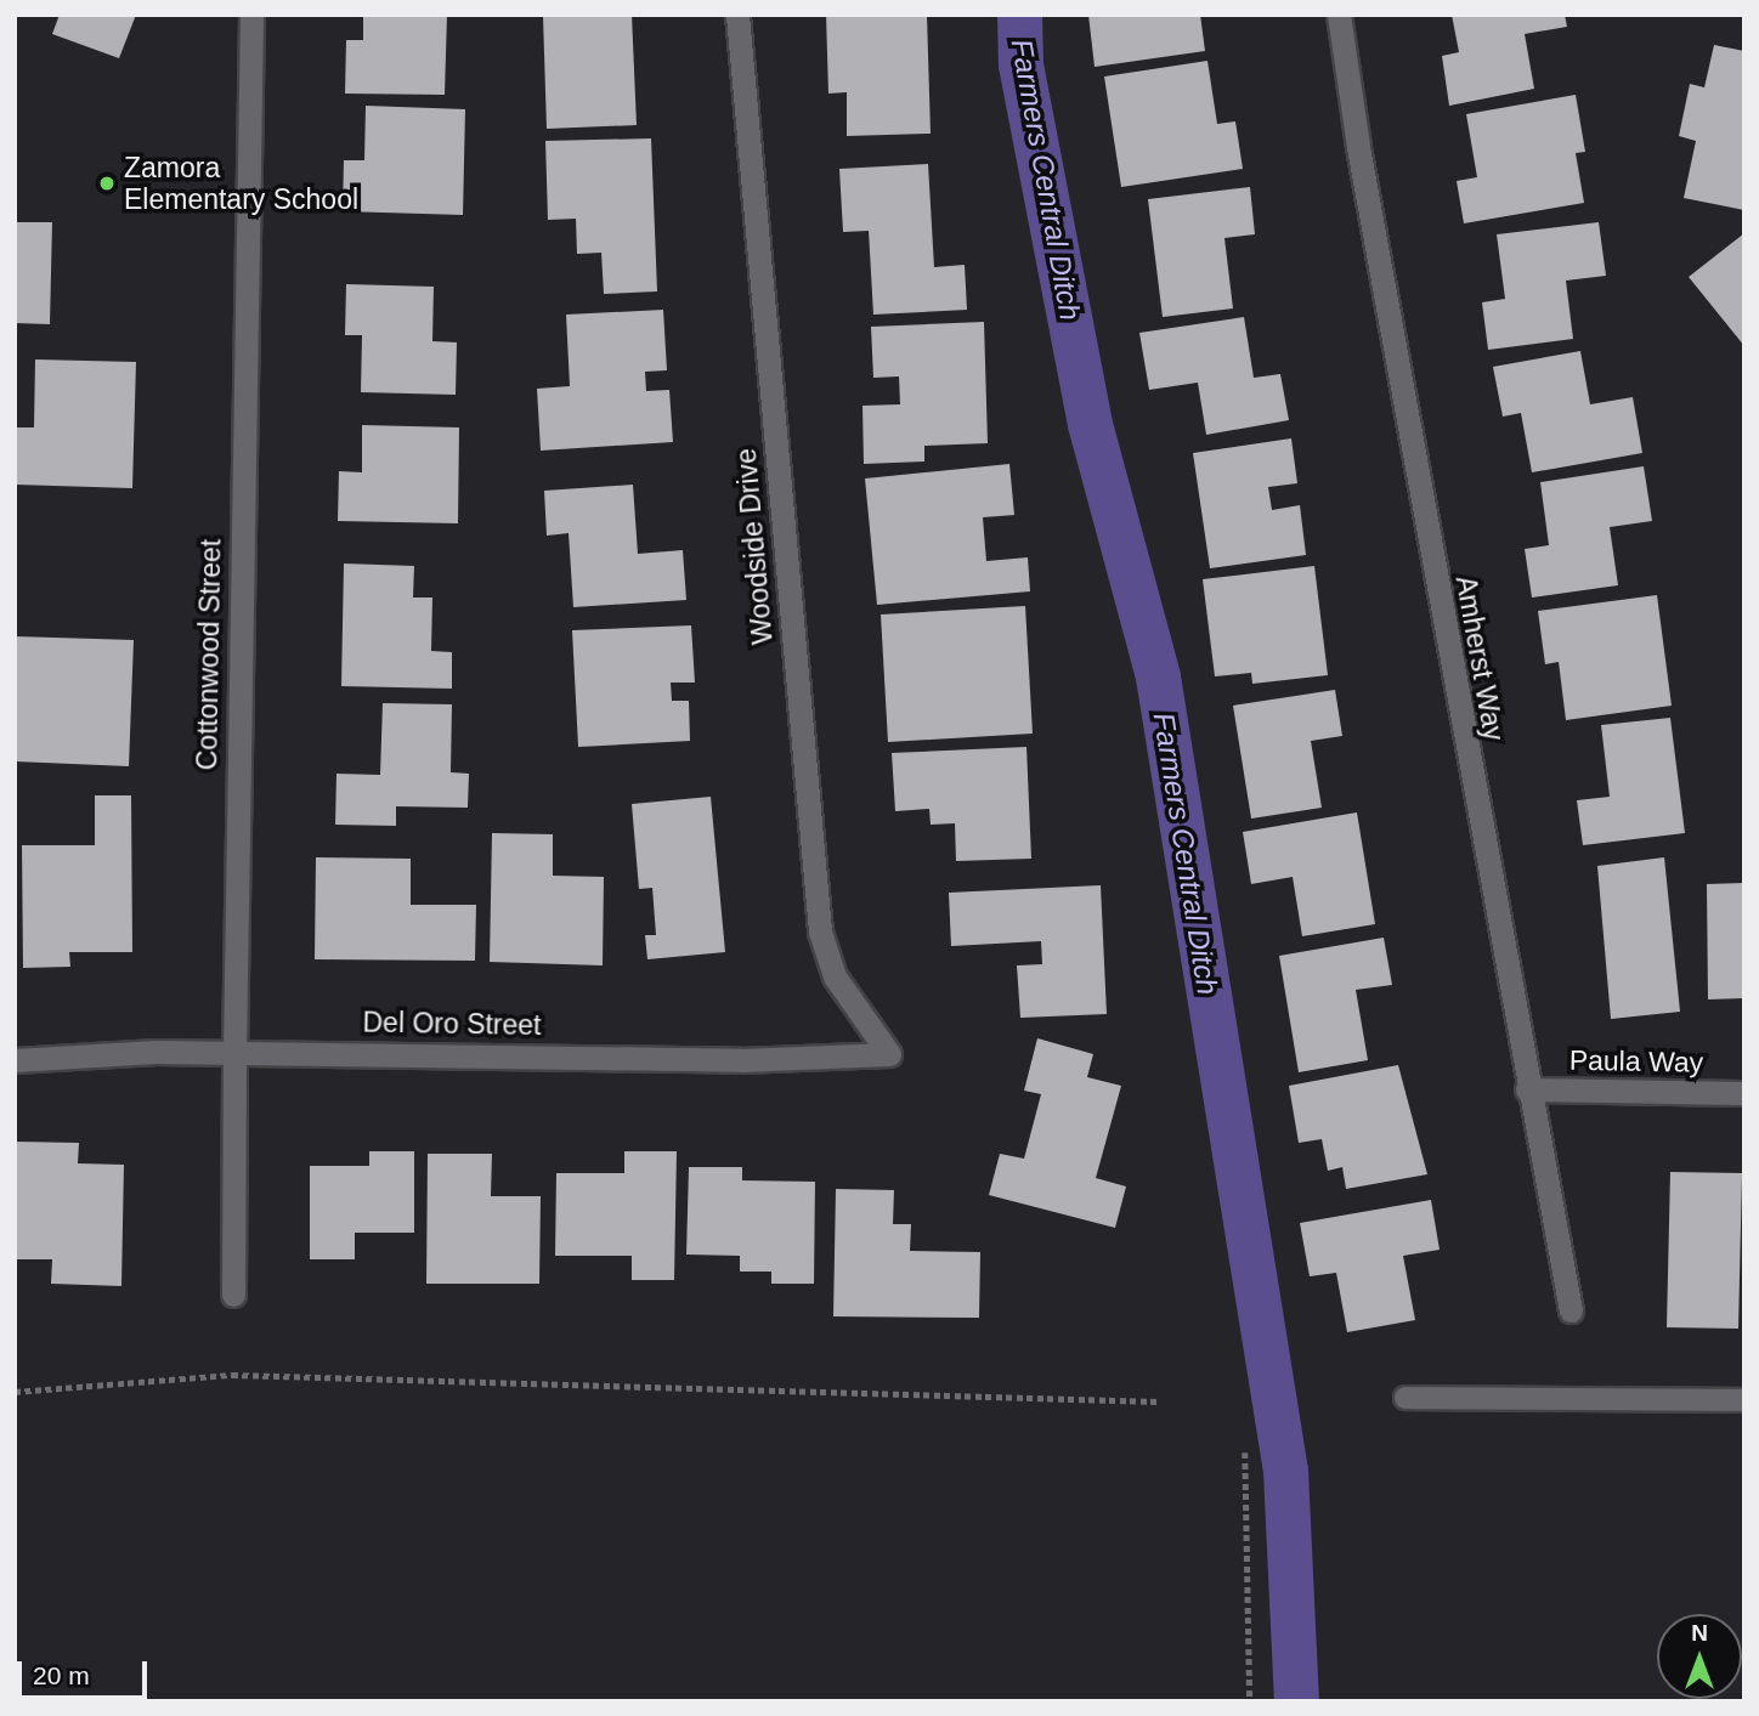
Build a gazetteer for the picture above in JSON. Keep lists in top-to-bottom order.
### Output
{
  "streets": {
    "street": [
      "Woodside Drive",
      "Cottonwood Street",
      "Amherst Way",
      "Del Oro Street",
      "Paula Way"
    ]
  },
  "crossings": [
    ["Woodside Drive", "Del Oro Street"],
    ["Cottonwood Street", "Del Oro Street"],
    ["Amherst Way", "Paula Way"]
  ],
  "water": ["Farmers Central Ditch"],
  "places": ["Zamora Elementary School"],
  "scale_bar": "20 m",
  "north": "top"
}
